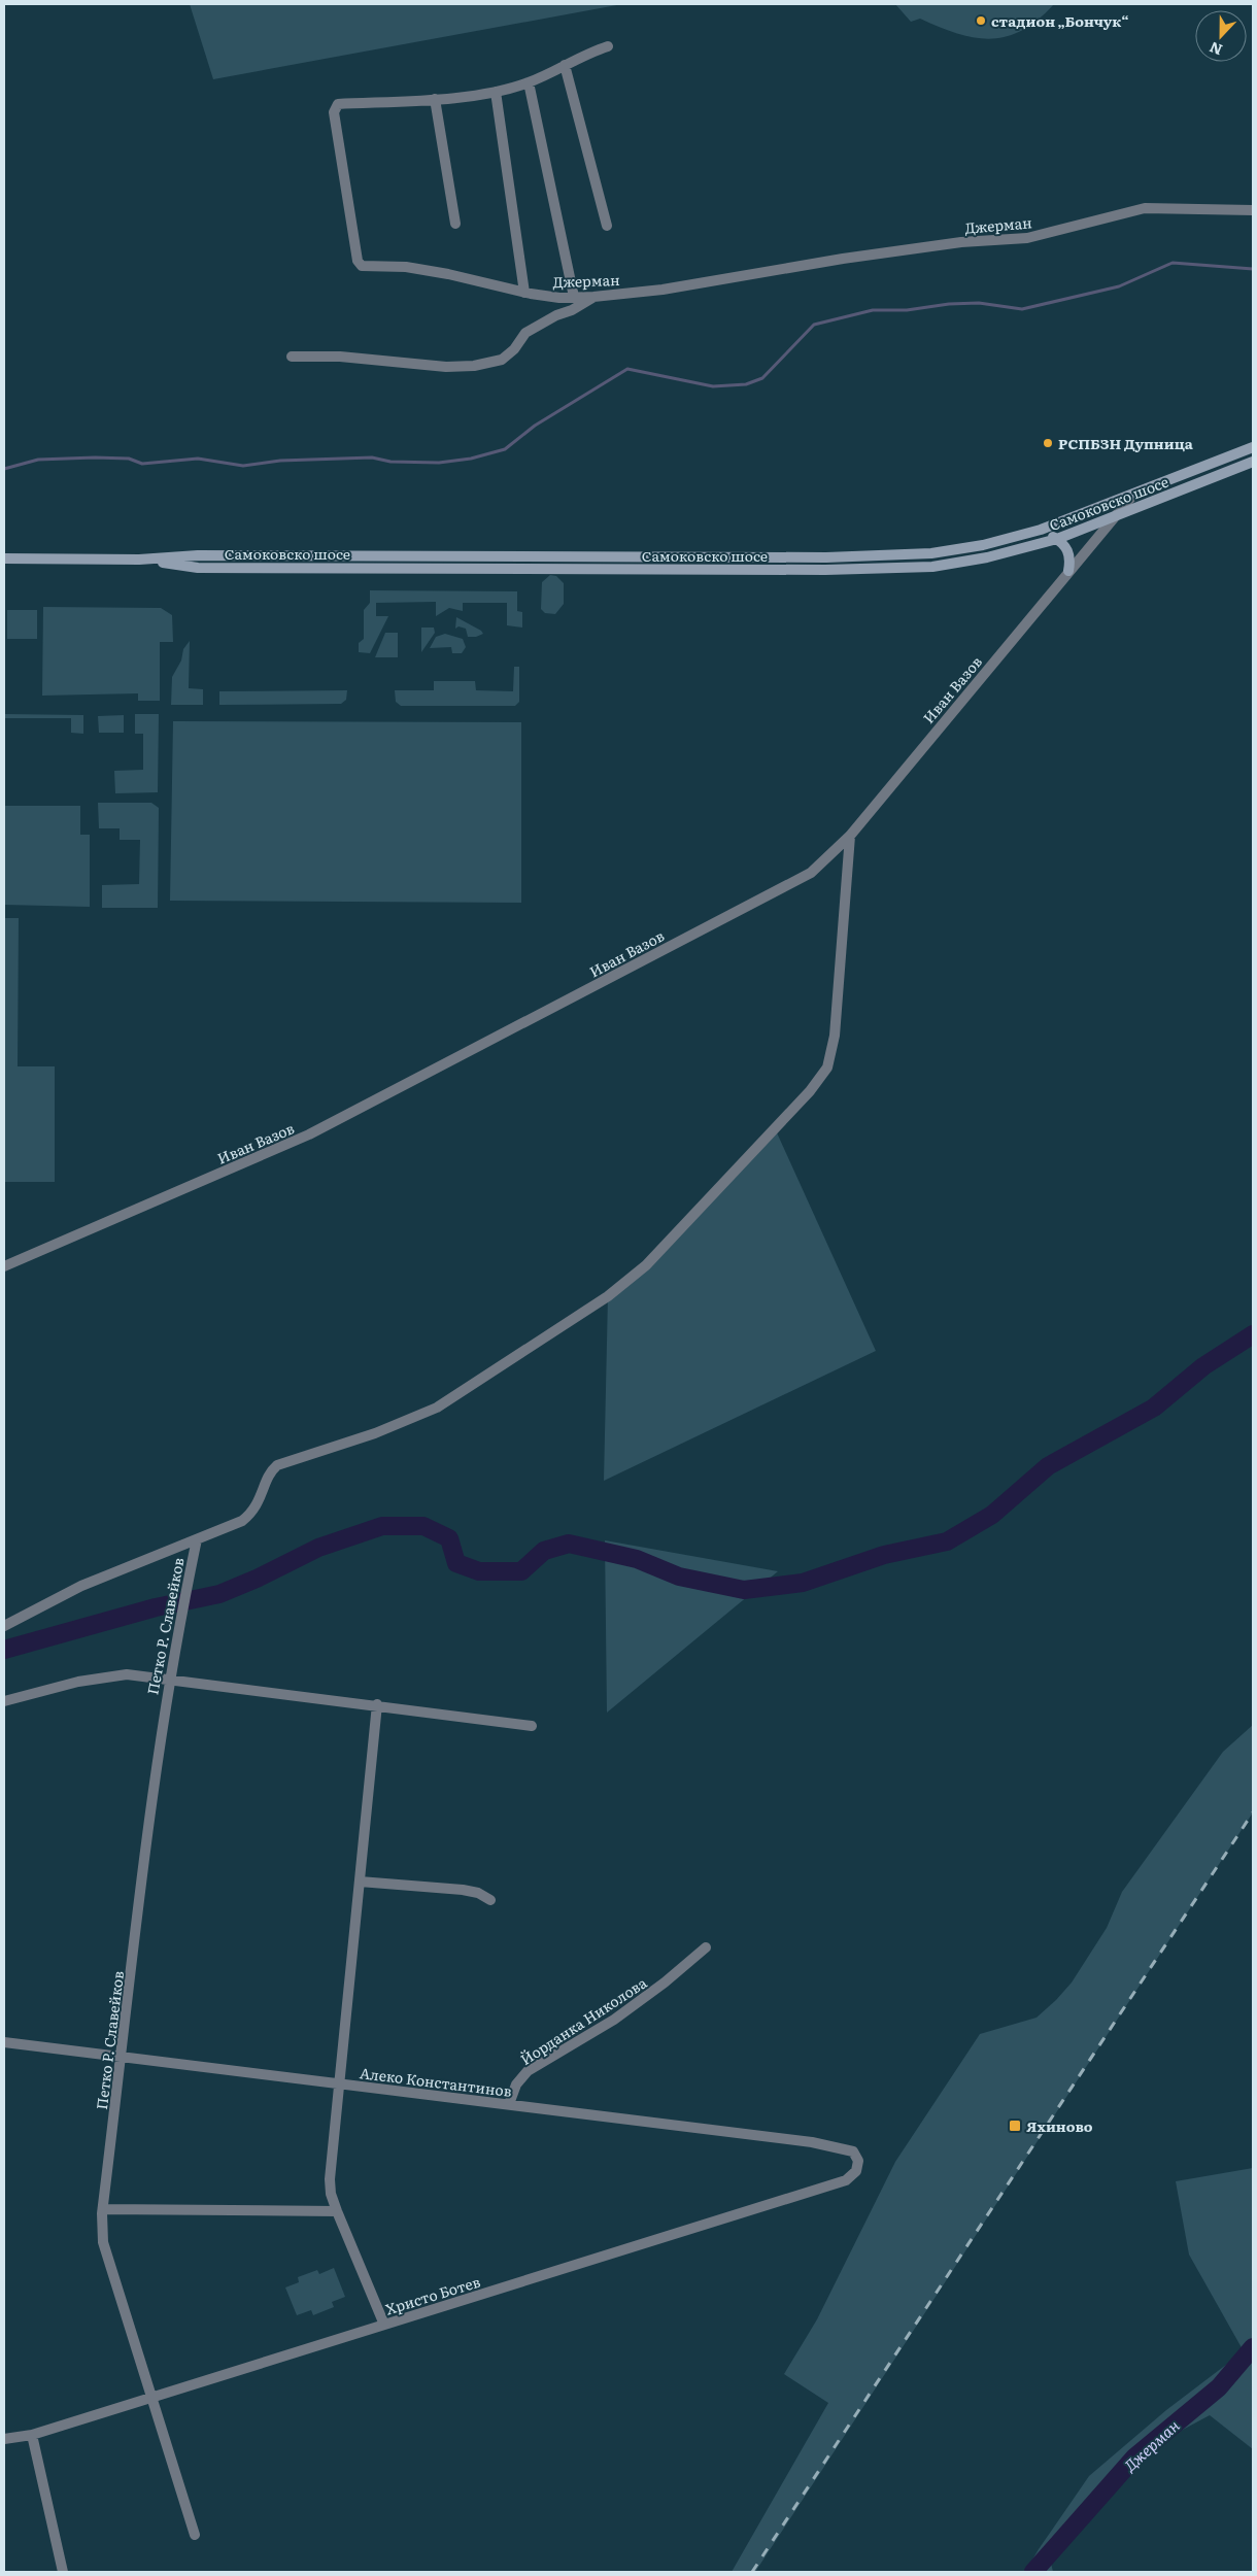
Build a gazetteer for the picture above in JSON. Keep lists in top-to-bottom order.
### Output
{
  "streets": {
    "main road": ["Самоковско шосе"],
    "street": [
      "Джерман",
      "Иван Вазов",
      "Петко Р. Славейков",
      "Йорданка Николова",
      "Алеко Константинов",
      "Христо Ботев"
    ]
  },
  "crossings": [
    ["Самоковско шосе", "Иван Вазов"],
    ["Петко Р. Славейков", "Алеко Константинов"],
    ["Петко Р. Славейков", "Христо Ботев"],
    ["Йорданка Николова", "Алеко Константинов"],
    ["Алеко Константинов", "Христо Ботев"]
  ],
  "water": ["Джерман"],
  "places": {
    "other": ["стадион „Бончук“", "РСПБЗН Дупница"],
    "transit": ["Яхиново"]
  },
  "north": "bottom"
}
